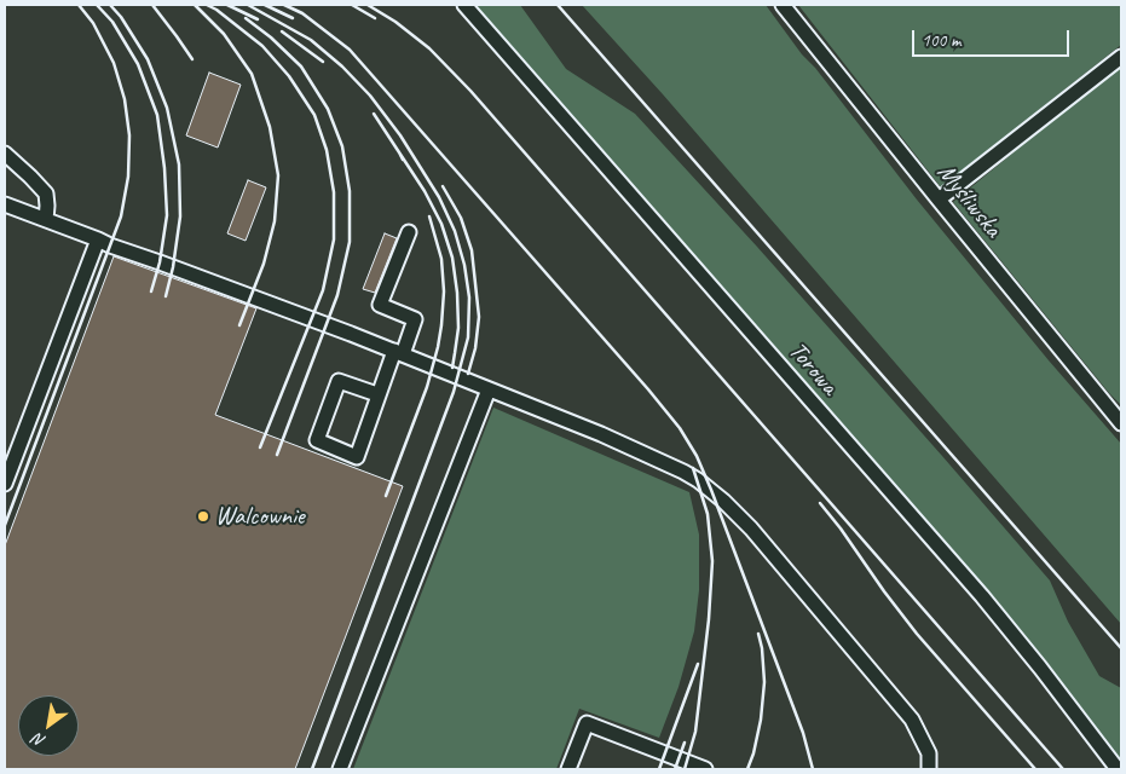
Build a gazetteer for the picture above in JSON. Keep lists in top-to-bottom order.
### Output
{
  "streets": {
    "street": ["Myśliwska", "Torowa"]
  },
  "places": ["Walcownie"],
  "scale_bar": "100 m",
  "north": "bottom left"
}
